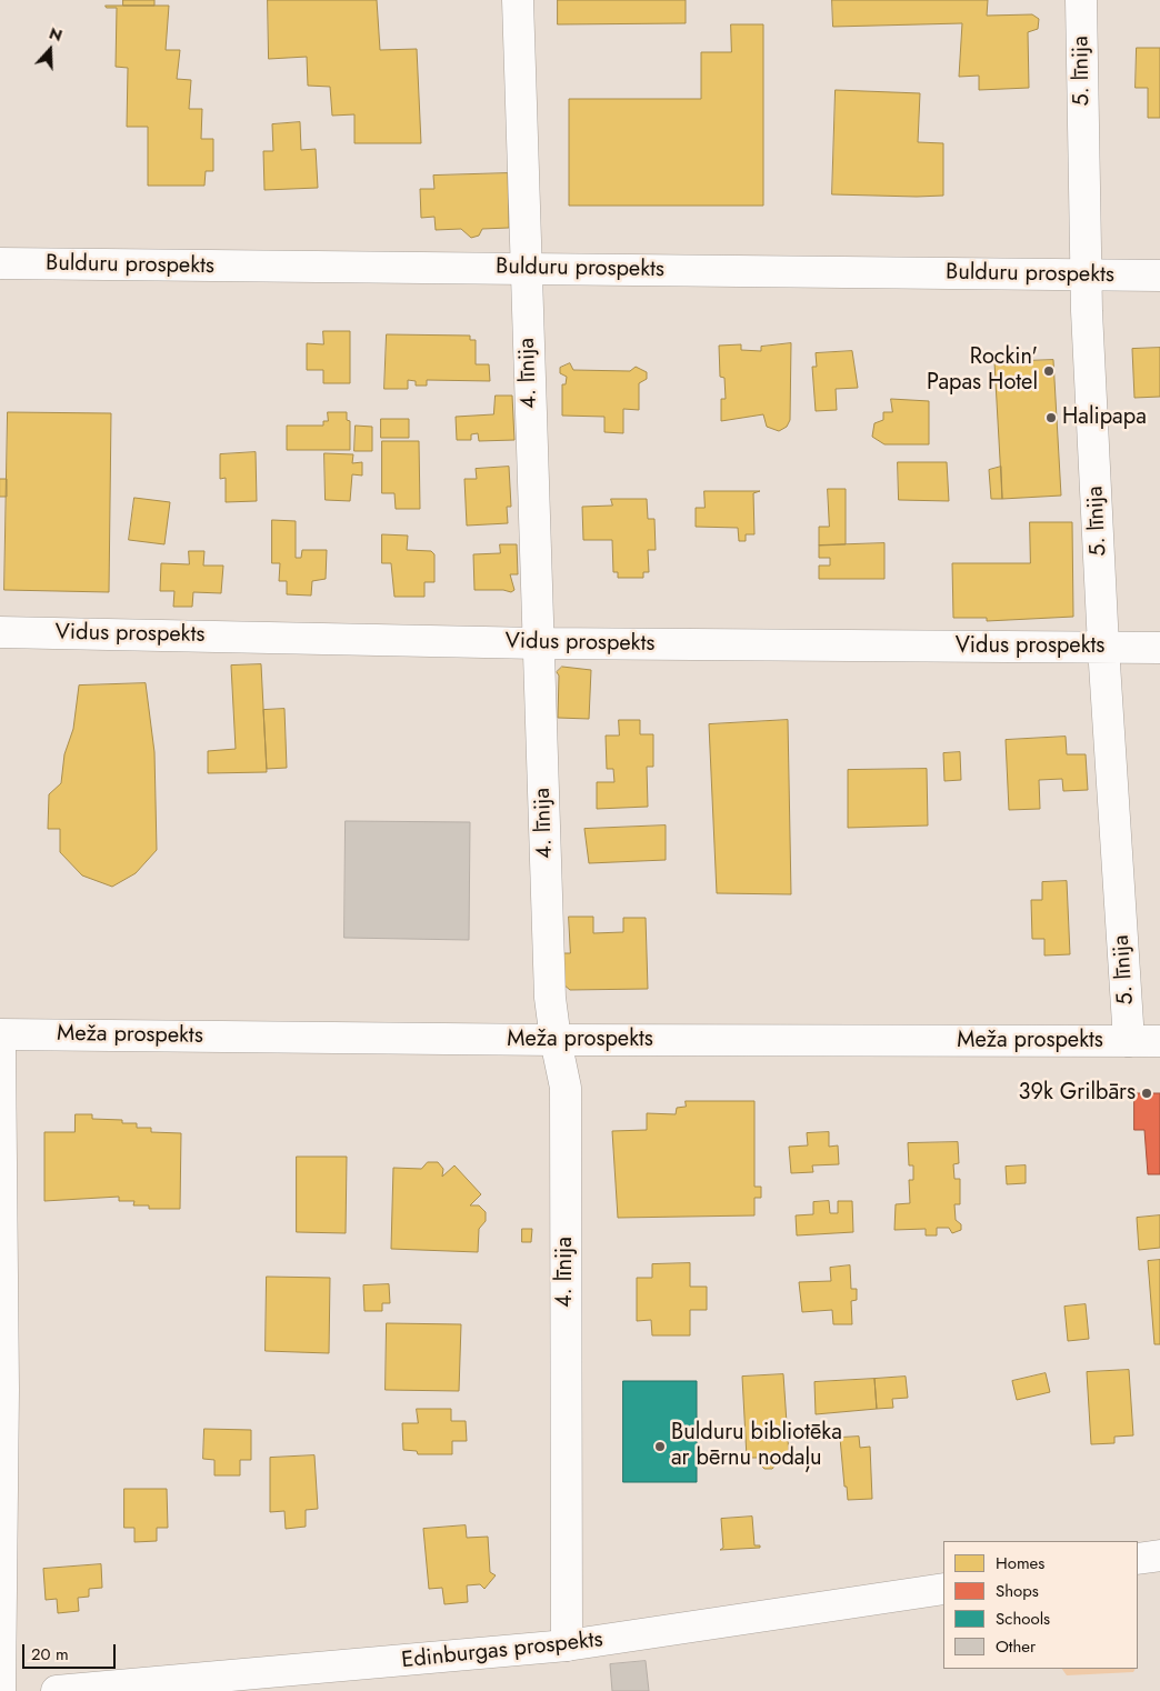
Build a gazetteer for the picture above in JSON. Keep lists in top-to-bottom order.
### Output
{
  "streets": {
    "street": [
      "5. līnija",
      "Bulduru prospekts",
      "4. līnija",
      "Vidus prospekts",
      "Meža prospekts",
      "Edinburgas prospekts"
    ]
  },
  "crossings": [
    ["5. līnija", "Bulduru prospekts"],
    ["5. līnija", "Vidus prospekts"],
    ["5. līnija", "Meža prospekts"],
    ["Bulduru prospekts", "4. līnija"],
    ["4. līnija", "Vidus prospekts"],
    ["4. līnija", "Meža prospekts"],
    ["4. līnija", "Edinburgas prospekts"]
  ],
  "places": [
    "Rockin' Papas Hotel",
    "Halipapa",
    "39k Grilbārs",
    "Bulduru bibliotēka ar bērnu nodaļu"
  ],
  "legend": [
    "Homes",
    "Shops",
    "Schools",
    "Other"
  ],
  "scale_bar": "20 m",
  "north": "top"
}
